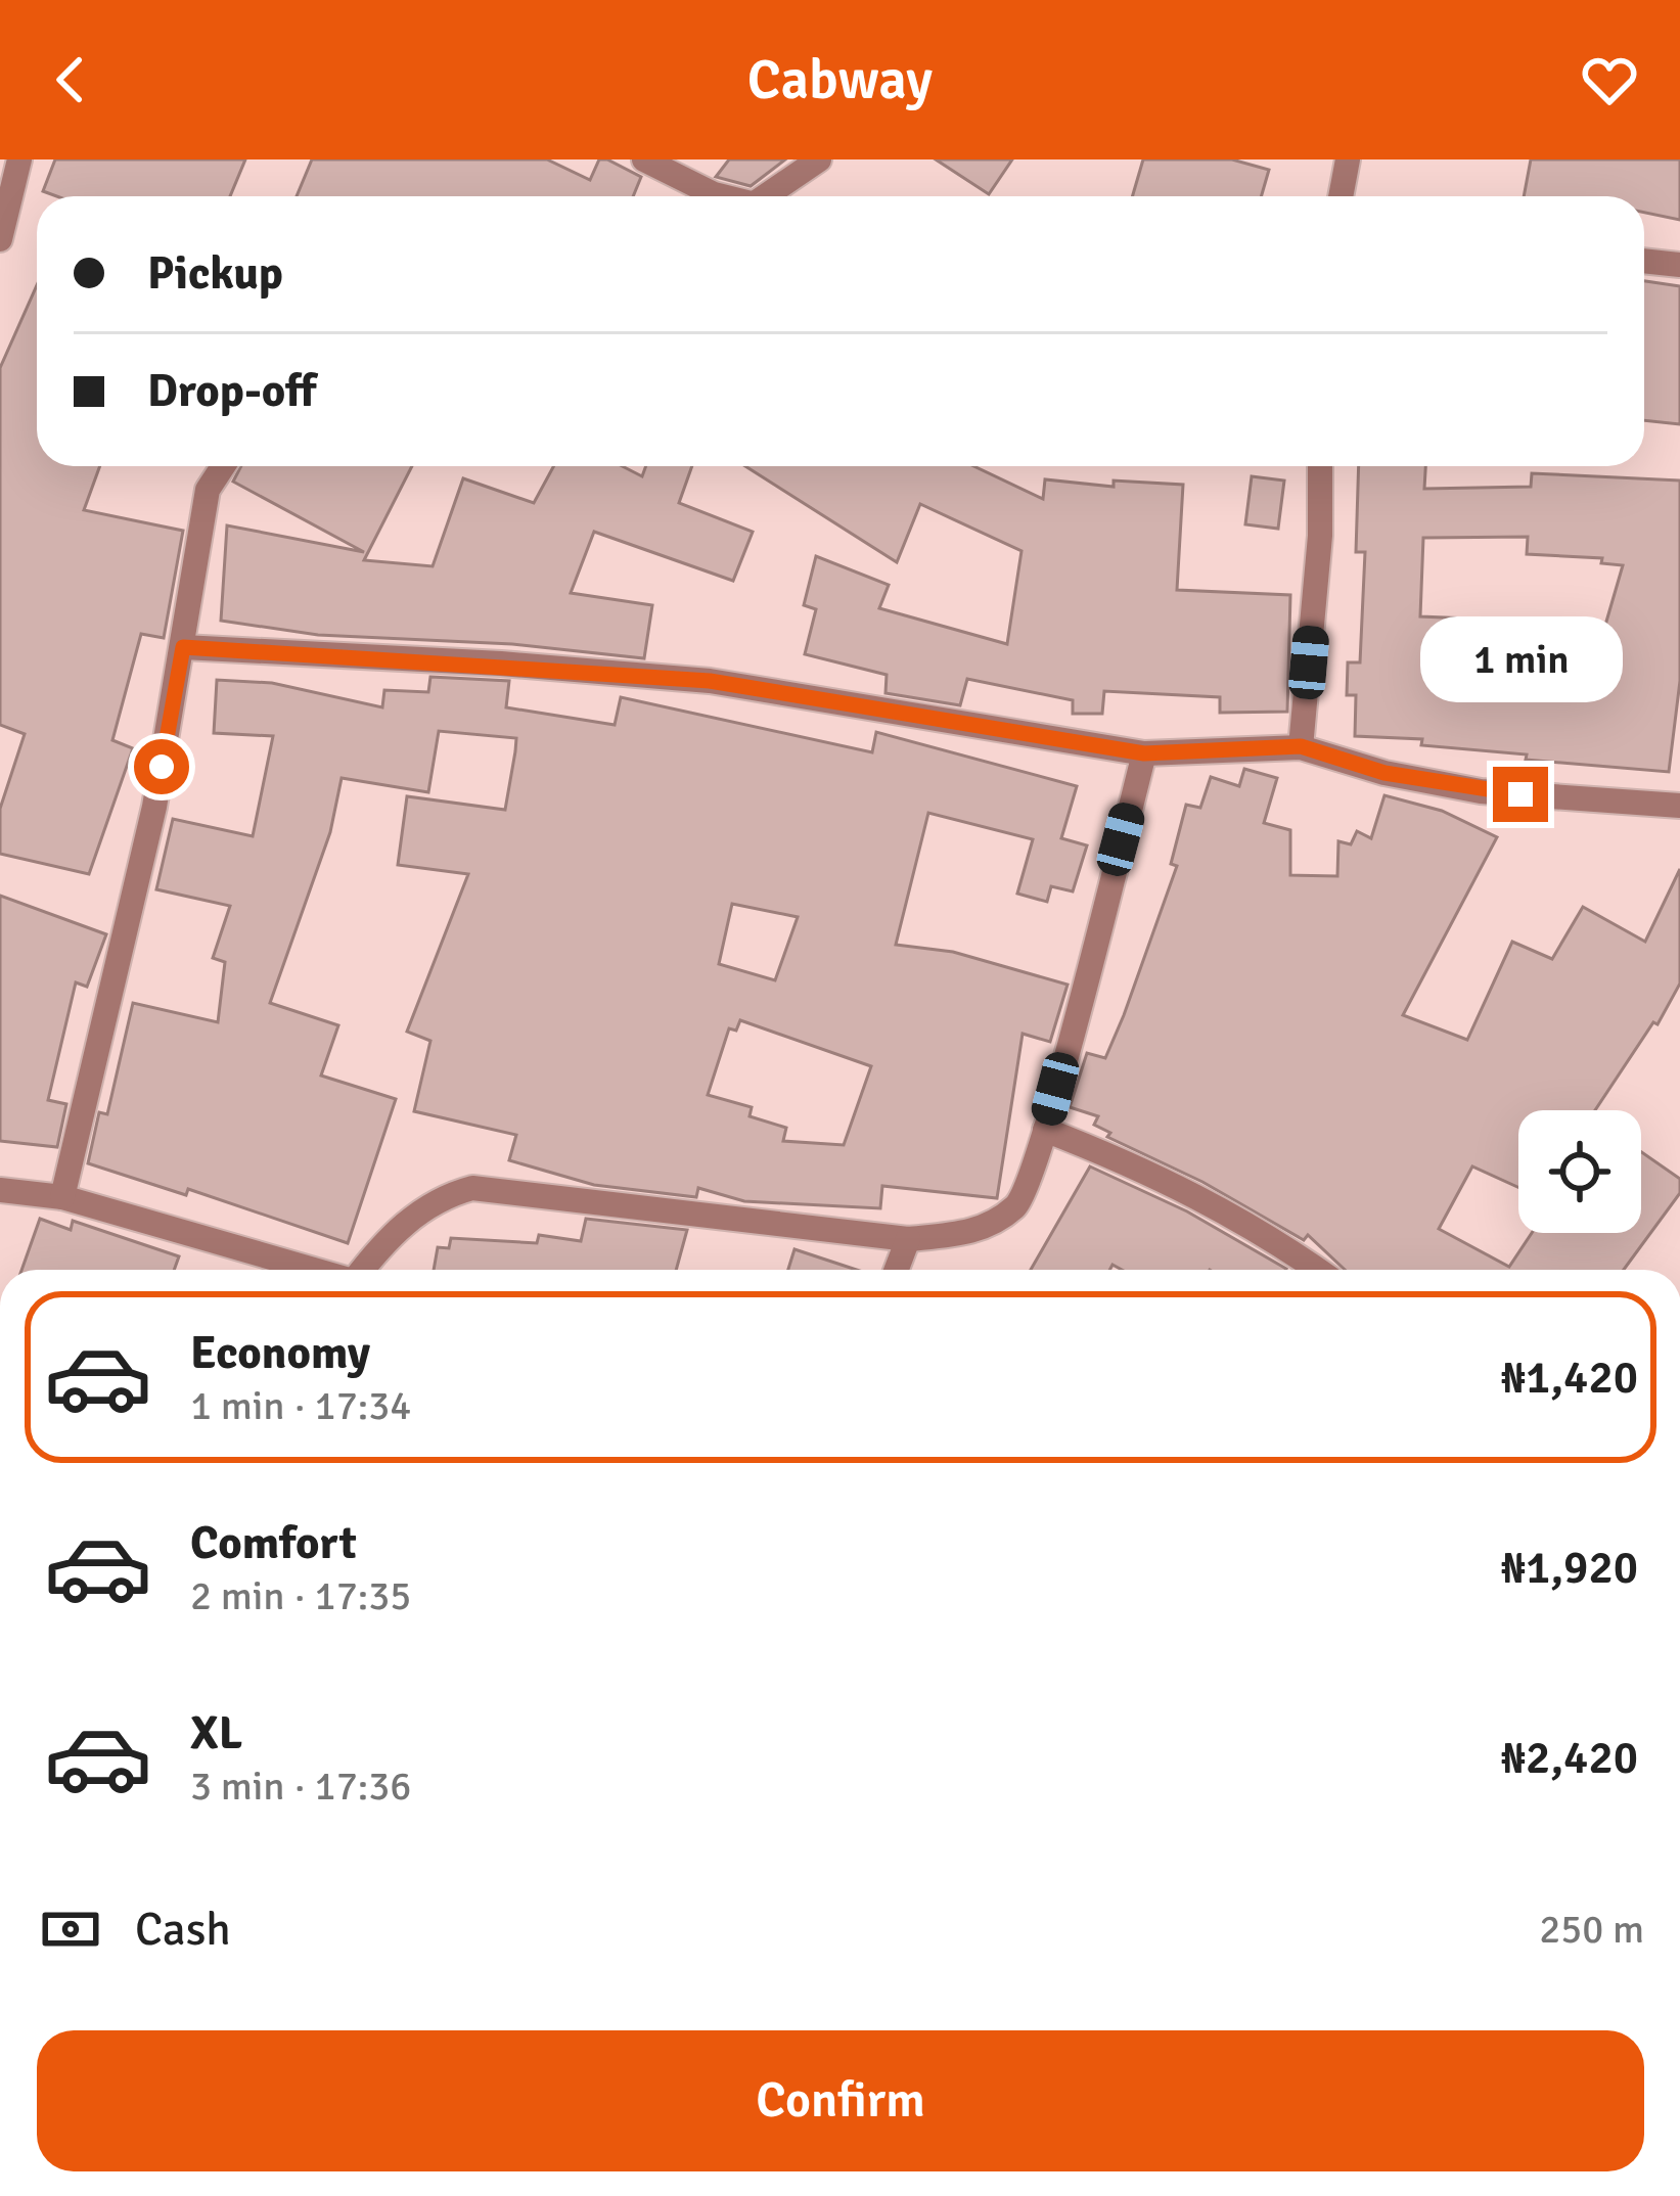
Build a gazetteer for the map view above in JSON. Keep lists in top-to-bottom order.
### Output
{
  "page": {
    "header": "Cabway",
    "banner": ["Pickup", "Drop-off"],
    "bubble": "1 min",
    "list": [
      {
        "name": "Economy",
        "note": "1 min · 17:34",
        "value": "₦1,420"
      },
      {
        "name": "Comfort",
        "note": "2 min · 17:35",
        "value": "₦1,920"
      },
      {
        "name": "XL",
        "note": "3 min · 17:36",
        "value": "₦2,420"
      }
    ],
    "pay": ["Cash", "250 m"],
    "buttons": "Confirm"
  }
}
